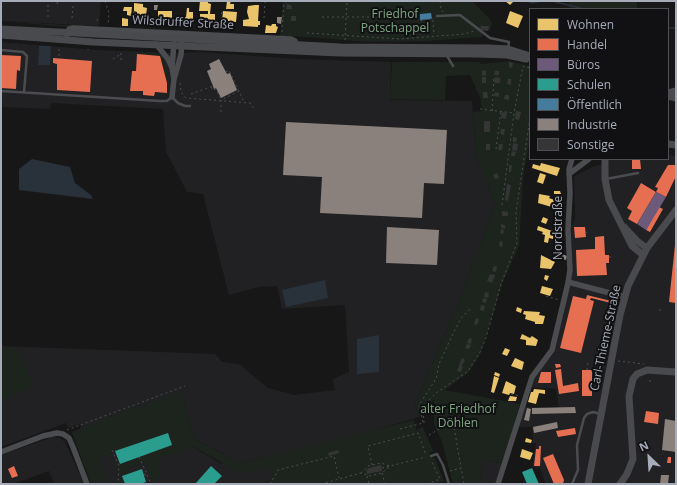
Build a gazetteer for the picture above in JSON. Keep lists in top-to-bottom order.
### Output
{
  "streets": {
    "main road": ["Wilsdruffer Straße", "Carl-Thieme-Straße"],
    "street": ["Nordstraße"]
  },
  "parks": ["Friedhof Potschappel", "alter Friedhof Döhlen"],
  "legend": [
    "Wohnen",
    "Handel",
    "Büros",
    "Schulen",
    "Öffentlich",
    "Industrie",
    "Sonstige"
  ],
  "north": "top left"
}
